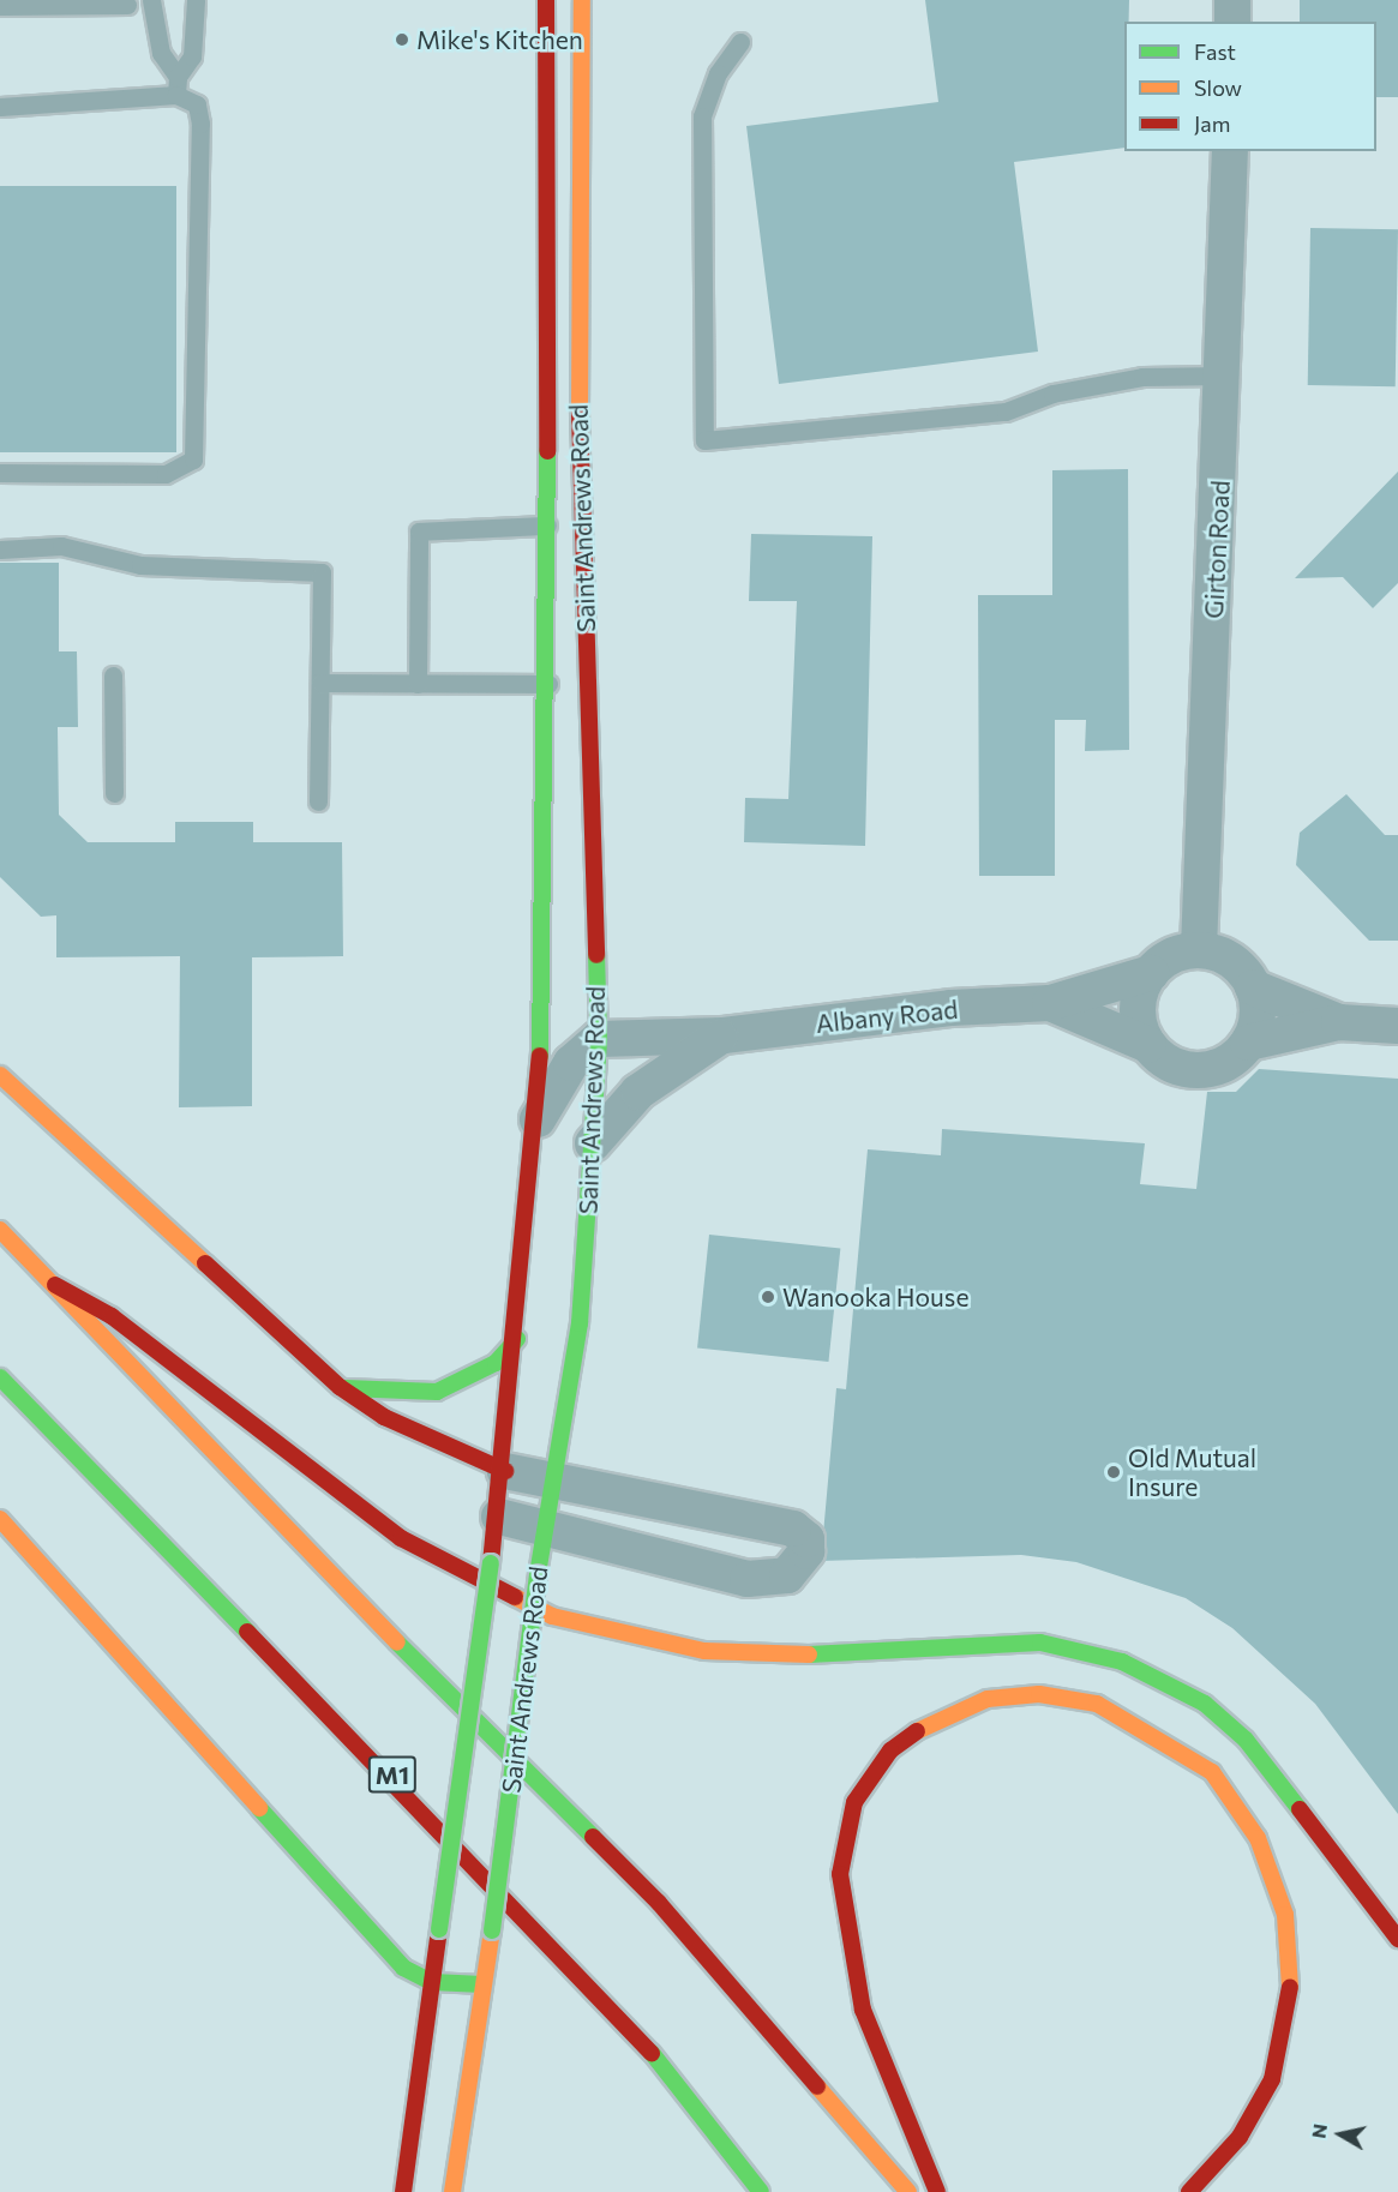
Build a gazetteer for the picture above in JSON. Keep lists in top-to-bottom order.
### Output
{
  "streets": {
    "main road": ["Saint Andrews Road", "M1"],
    "street": ["Girton Road", "Albany Road"]
  },
  "crossings": [
    ["Saint Andrews Road", "Albany Road"],
    ["Girton Road", "Albany Road"]
  ],
  "places": ["Mike's Kitchen", "Wanooka House", "Old Mutual Insure"],
  "legend": ["Fast", "Slow", "Jam"],
  "north": "left"
}
